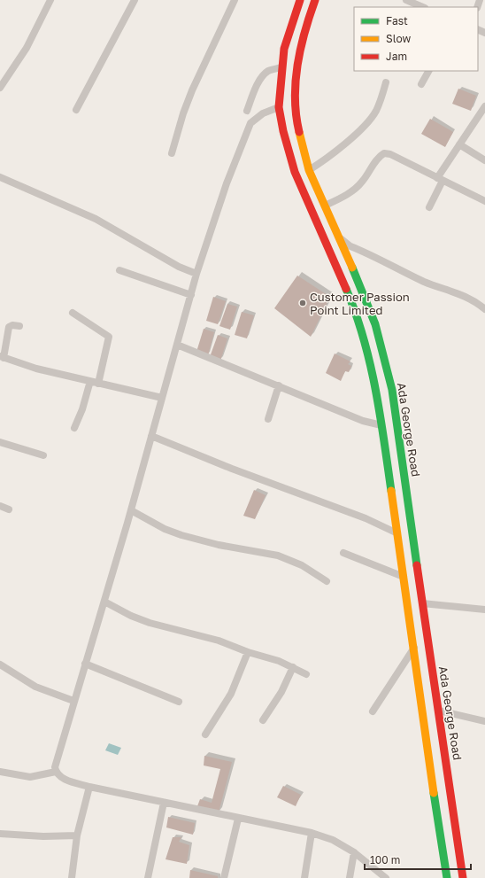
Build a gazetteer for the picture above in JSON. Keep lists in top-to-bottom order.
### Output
{
  "streets": {
    "main road": ["Ada George Road"]
  },
  "places": ["Customer Passion Point Limited"],
  "legend": ["Fast", "Slow", "Jam"],
  "scale_bar": "100 m"
}
